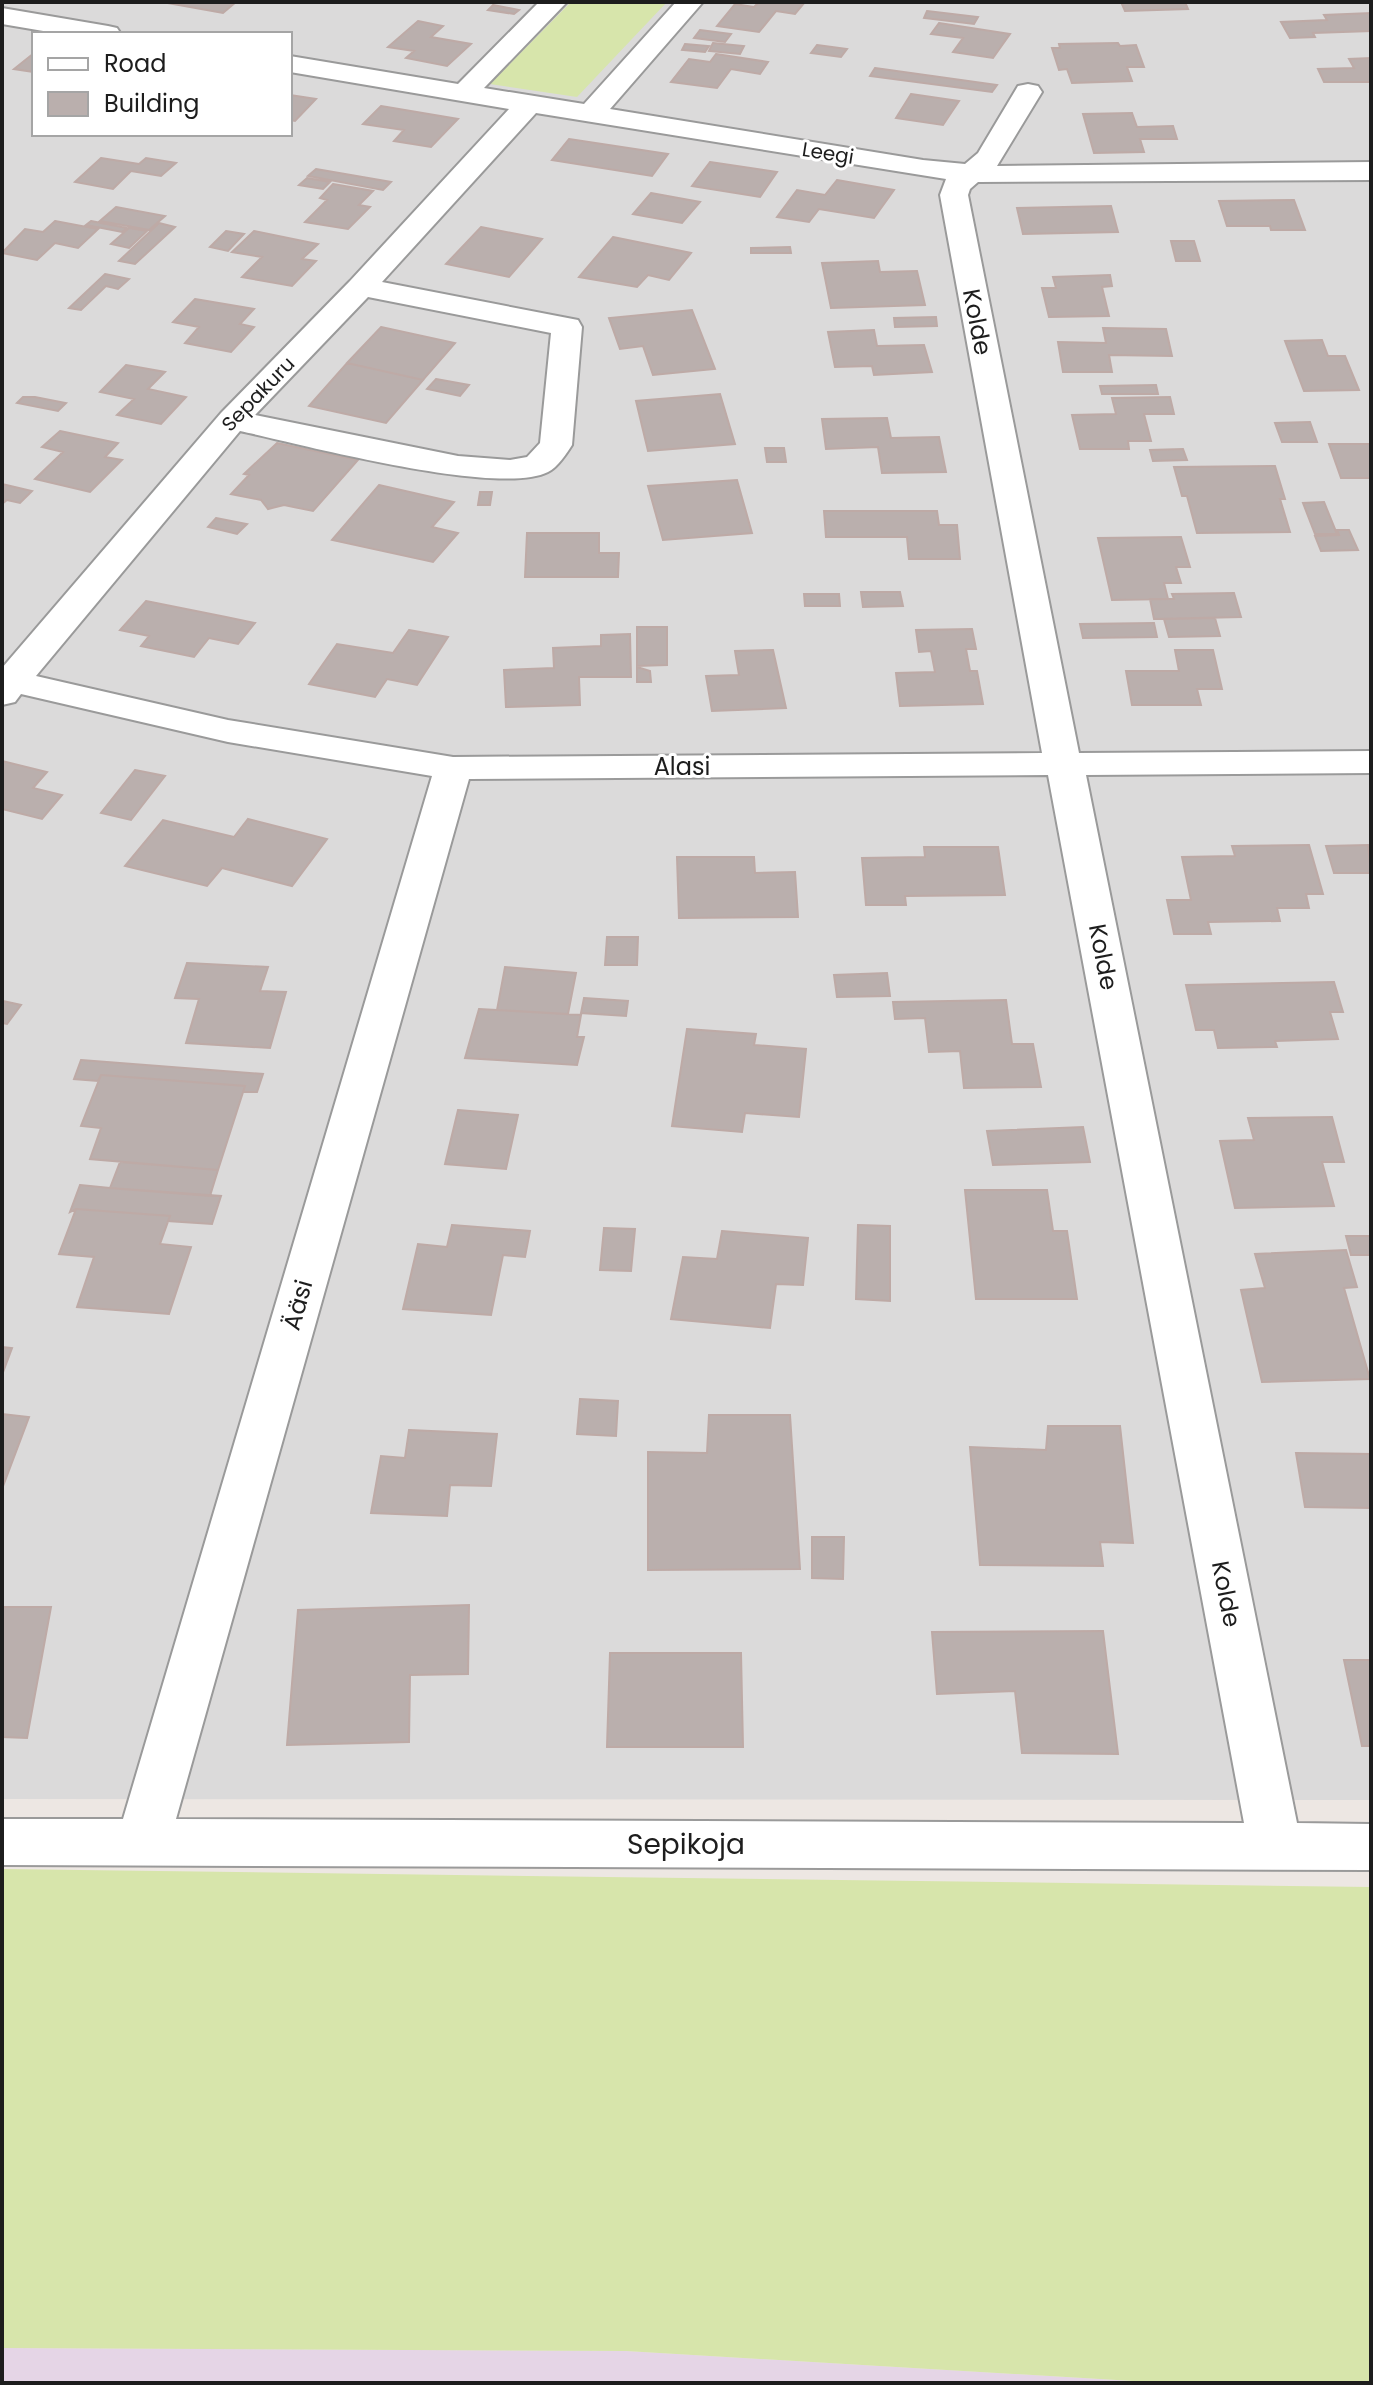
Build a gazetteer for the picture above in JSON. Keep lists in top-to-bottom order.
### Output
{
  "streets": {
    "street": [
      "Leegi",
      "Kolde",
      "Sepakuru",
      "Alasi",
      "Ääsi",
      "Sepikoja"
    ]
  },
  "crossings": [
    ["Leegi", "Kolde"],
    ["Leegi", "Sepakuru"],
    ["Kolde", "Alasi"],
    ["Kolde", "Sepikoja"],
    ["Sepakuru", "Alasi"],
    ["Alasi", "Ääsi"],
    ["Ääsi", "Sepikoja"]
  ],
  "legend": ["Road", "Building"]
}
